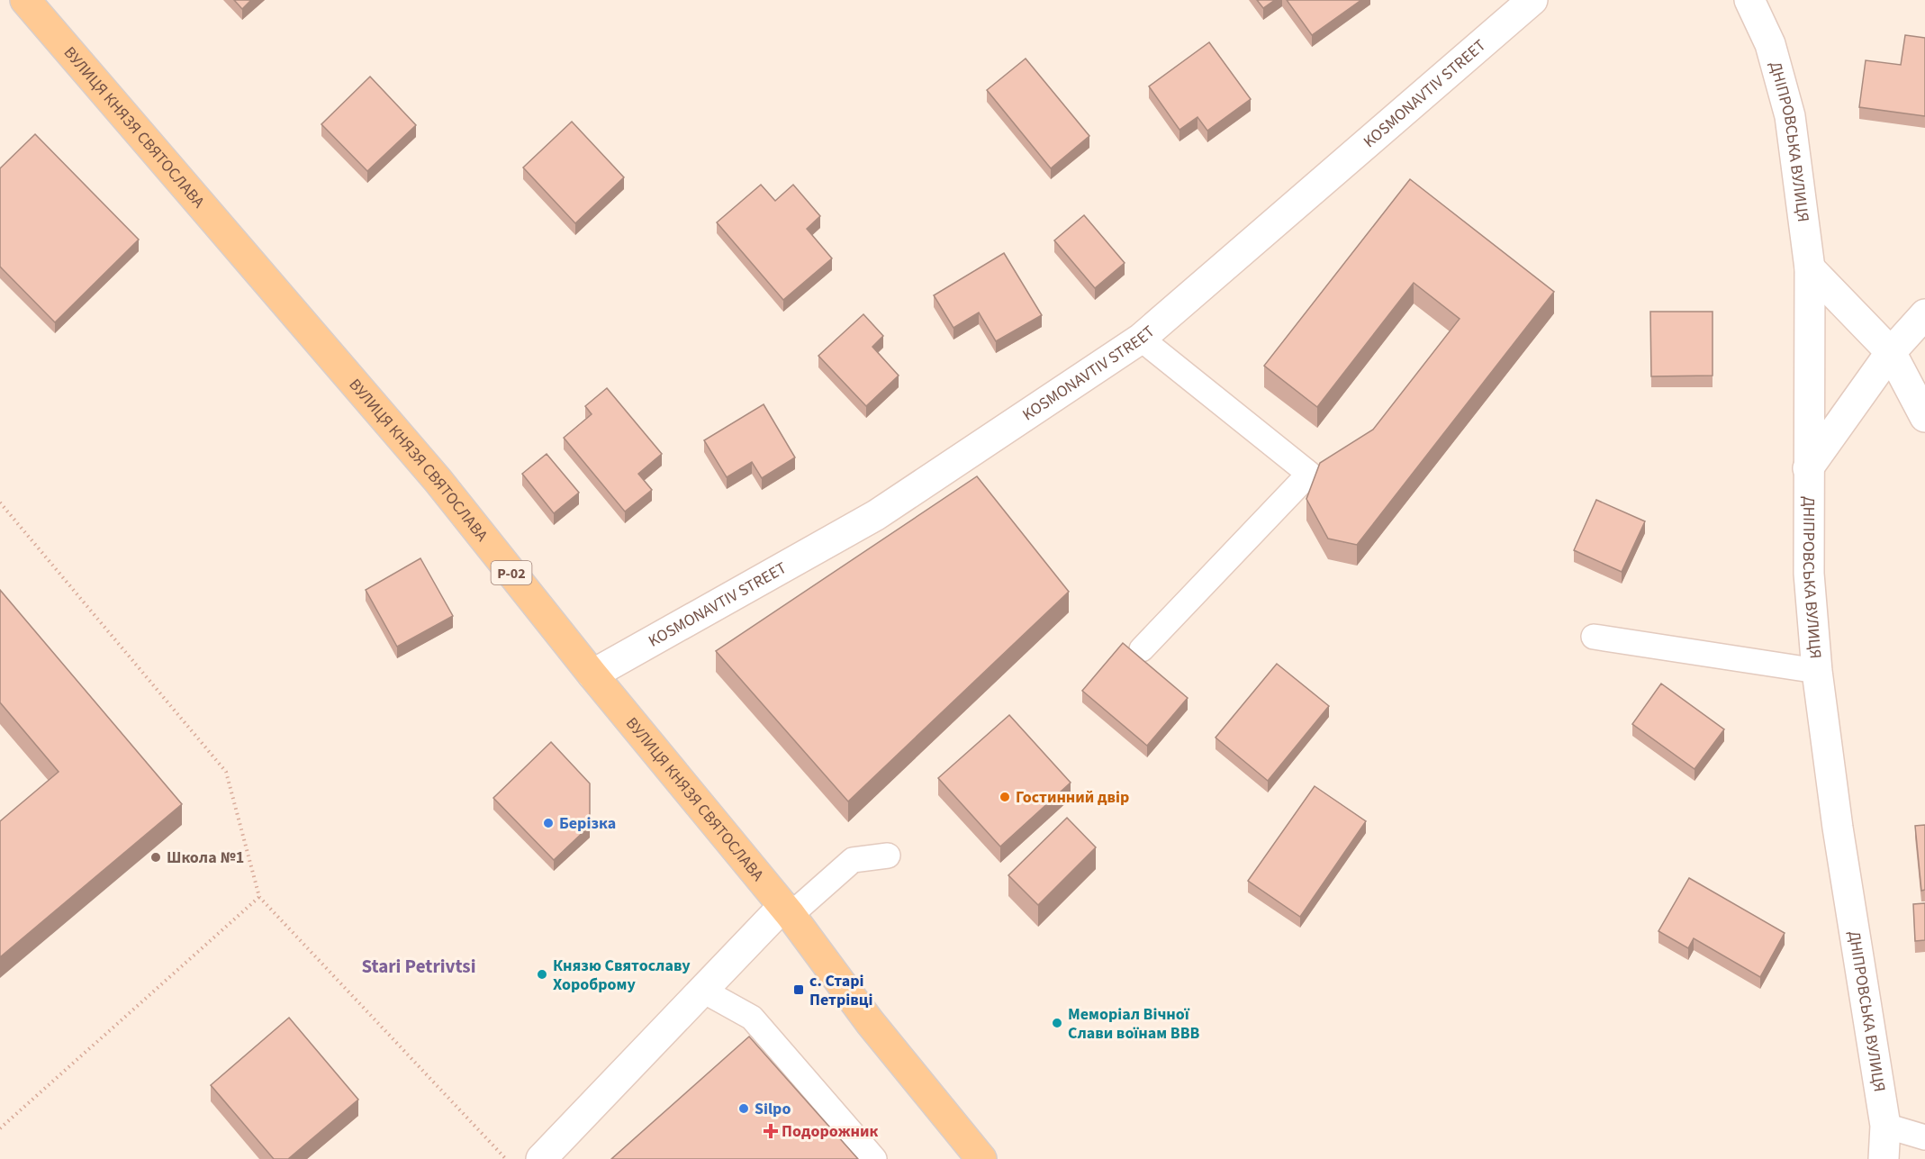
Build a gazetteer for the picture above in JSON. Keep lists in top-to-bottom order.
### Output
{
  "streets": {
    "main road": ["ВУЛИЦЯ КНЯЗЯ СВЯТОСЛАВА", "Р-02"],
    "street": ["KOSMONAVTIV STREET", "ДНІПРОВСЬКА ВУЛИЦЯ"]
  },
  "crossings": [
    ["KOSMONAVTIV STREET", "ВУЛИЦЯ КНЯЗЯ СВЯТОСЛАВА"]
  ],
  "districts": ["Stari Petrivtsi"],
  "places": {
    "other": [
      "Гостинний двір",
      "Берізка",
      "Школа №1",
      "Князю Святославу Хороброму",
      "Меморіал Вічної Слави воїнам ВВВ",
      "Silpo"
    ],
    "transit": ["с. Старі Петрівці"],
    "health": ["Подорожник"]
  }
}
